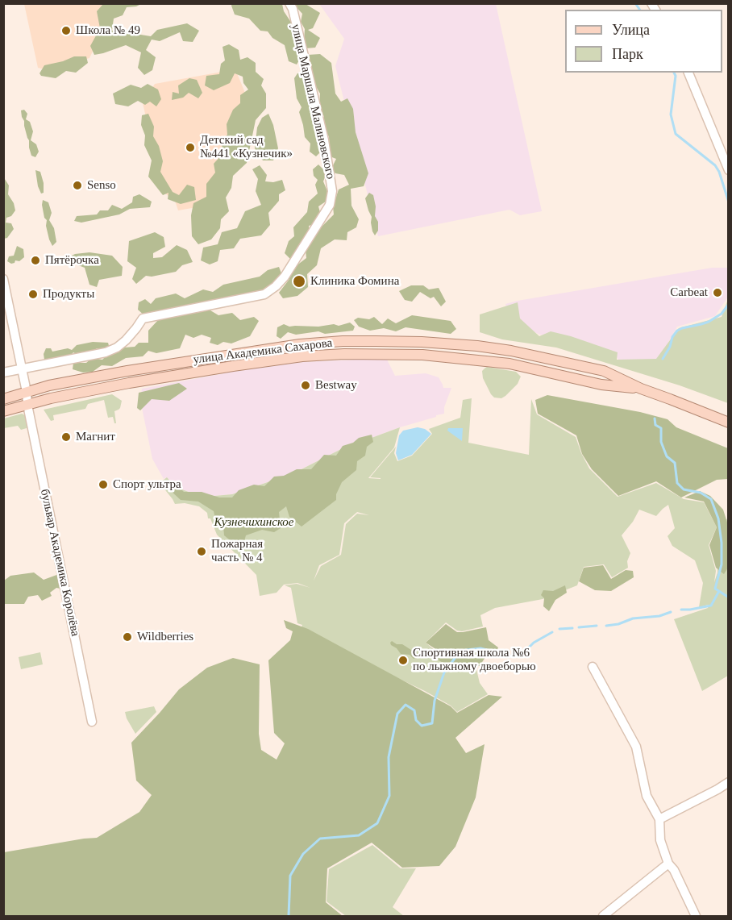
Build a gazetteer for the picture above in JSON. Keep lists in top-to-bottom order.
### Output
{
  "streets": {
    "main road": ["улица Академика Сахарова"],
    "street": ["улица Маршала Малиновского", "бульвар Академика Королёва"]
  },
  "crossings": [
    ["улица Маршала Малиновского", "бульвар Академика Королёва"],
    ["улица Академика Сахарова", "бульвар Академика Королёва"]
  ],
  "parks": ["Кузнечихинское"],
  "places": [
    "Школа № 49",
    "Детский сад №441 «Кузнечик»",
    "Senso",
    "Пятёрочка",
    "Клиника Фомина",
    "Carbeat",
    "Продукты",
    "Bestway",
    "Магнит",
    "Спорт ультра",
    "Пожарная часть № 4",
    "Wildberries",
    "Спортивная школа №6 по лыжному двоеборью"
  ],
  "legend": ["Улица", "Парк"]
}
